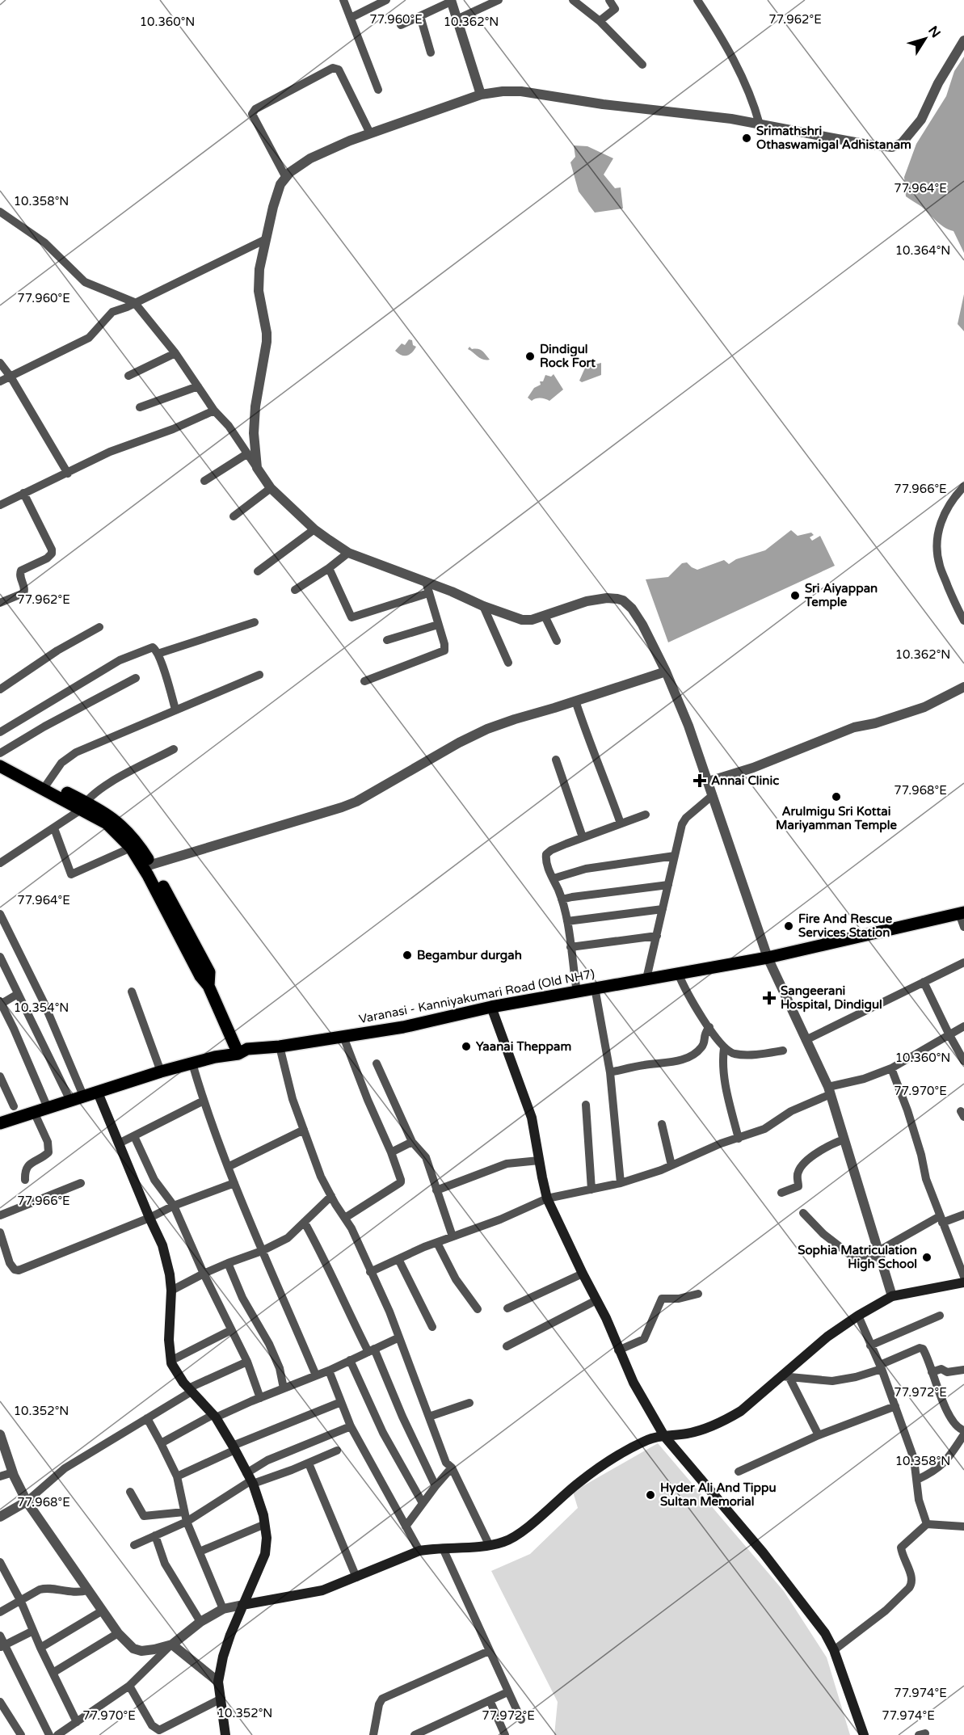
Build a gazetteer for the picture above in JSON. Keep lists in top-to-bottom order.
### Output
{
  "streets": {
    "main road": ["Varanasi - Kanniyakumari Road (Old NH7)"]
  },
  "places": {
    "other": [
      "Srimathshri Othaswamigal Adhistanam",
      "Dindigul Rock Fort",
      "Sri Aiyappan Temple",
      "Arulmigu Sri Kottai Mariyamman Temple",
      "Fire And Rescue Services Station",
      "Begambur durgah",
      "Yaanai Theppam",
      "Sophia Matriculation High School",
      "Hyder Ali And Tippu Sultan Memorial"
    ],
    "health": ["Annai Clinic", "Sangeerani Hospital, Dindigul"]
  },
  "north": "top right",
  "coordinates": [
    "77.960°E",
    "77.962°E",
    "10.360°N",
    "10.362°N",
    "77.964°E",
    "10.358°N",
    "10.364°N",
    "77.966°E",
    "77.968°E",
    "10.354°N",
    "77.970°E",
    "77.972°E",
    "10.352°N",
    "77.974°E"
  ]
}
